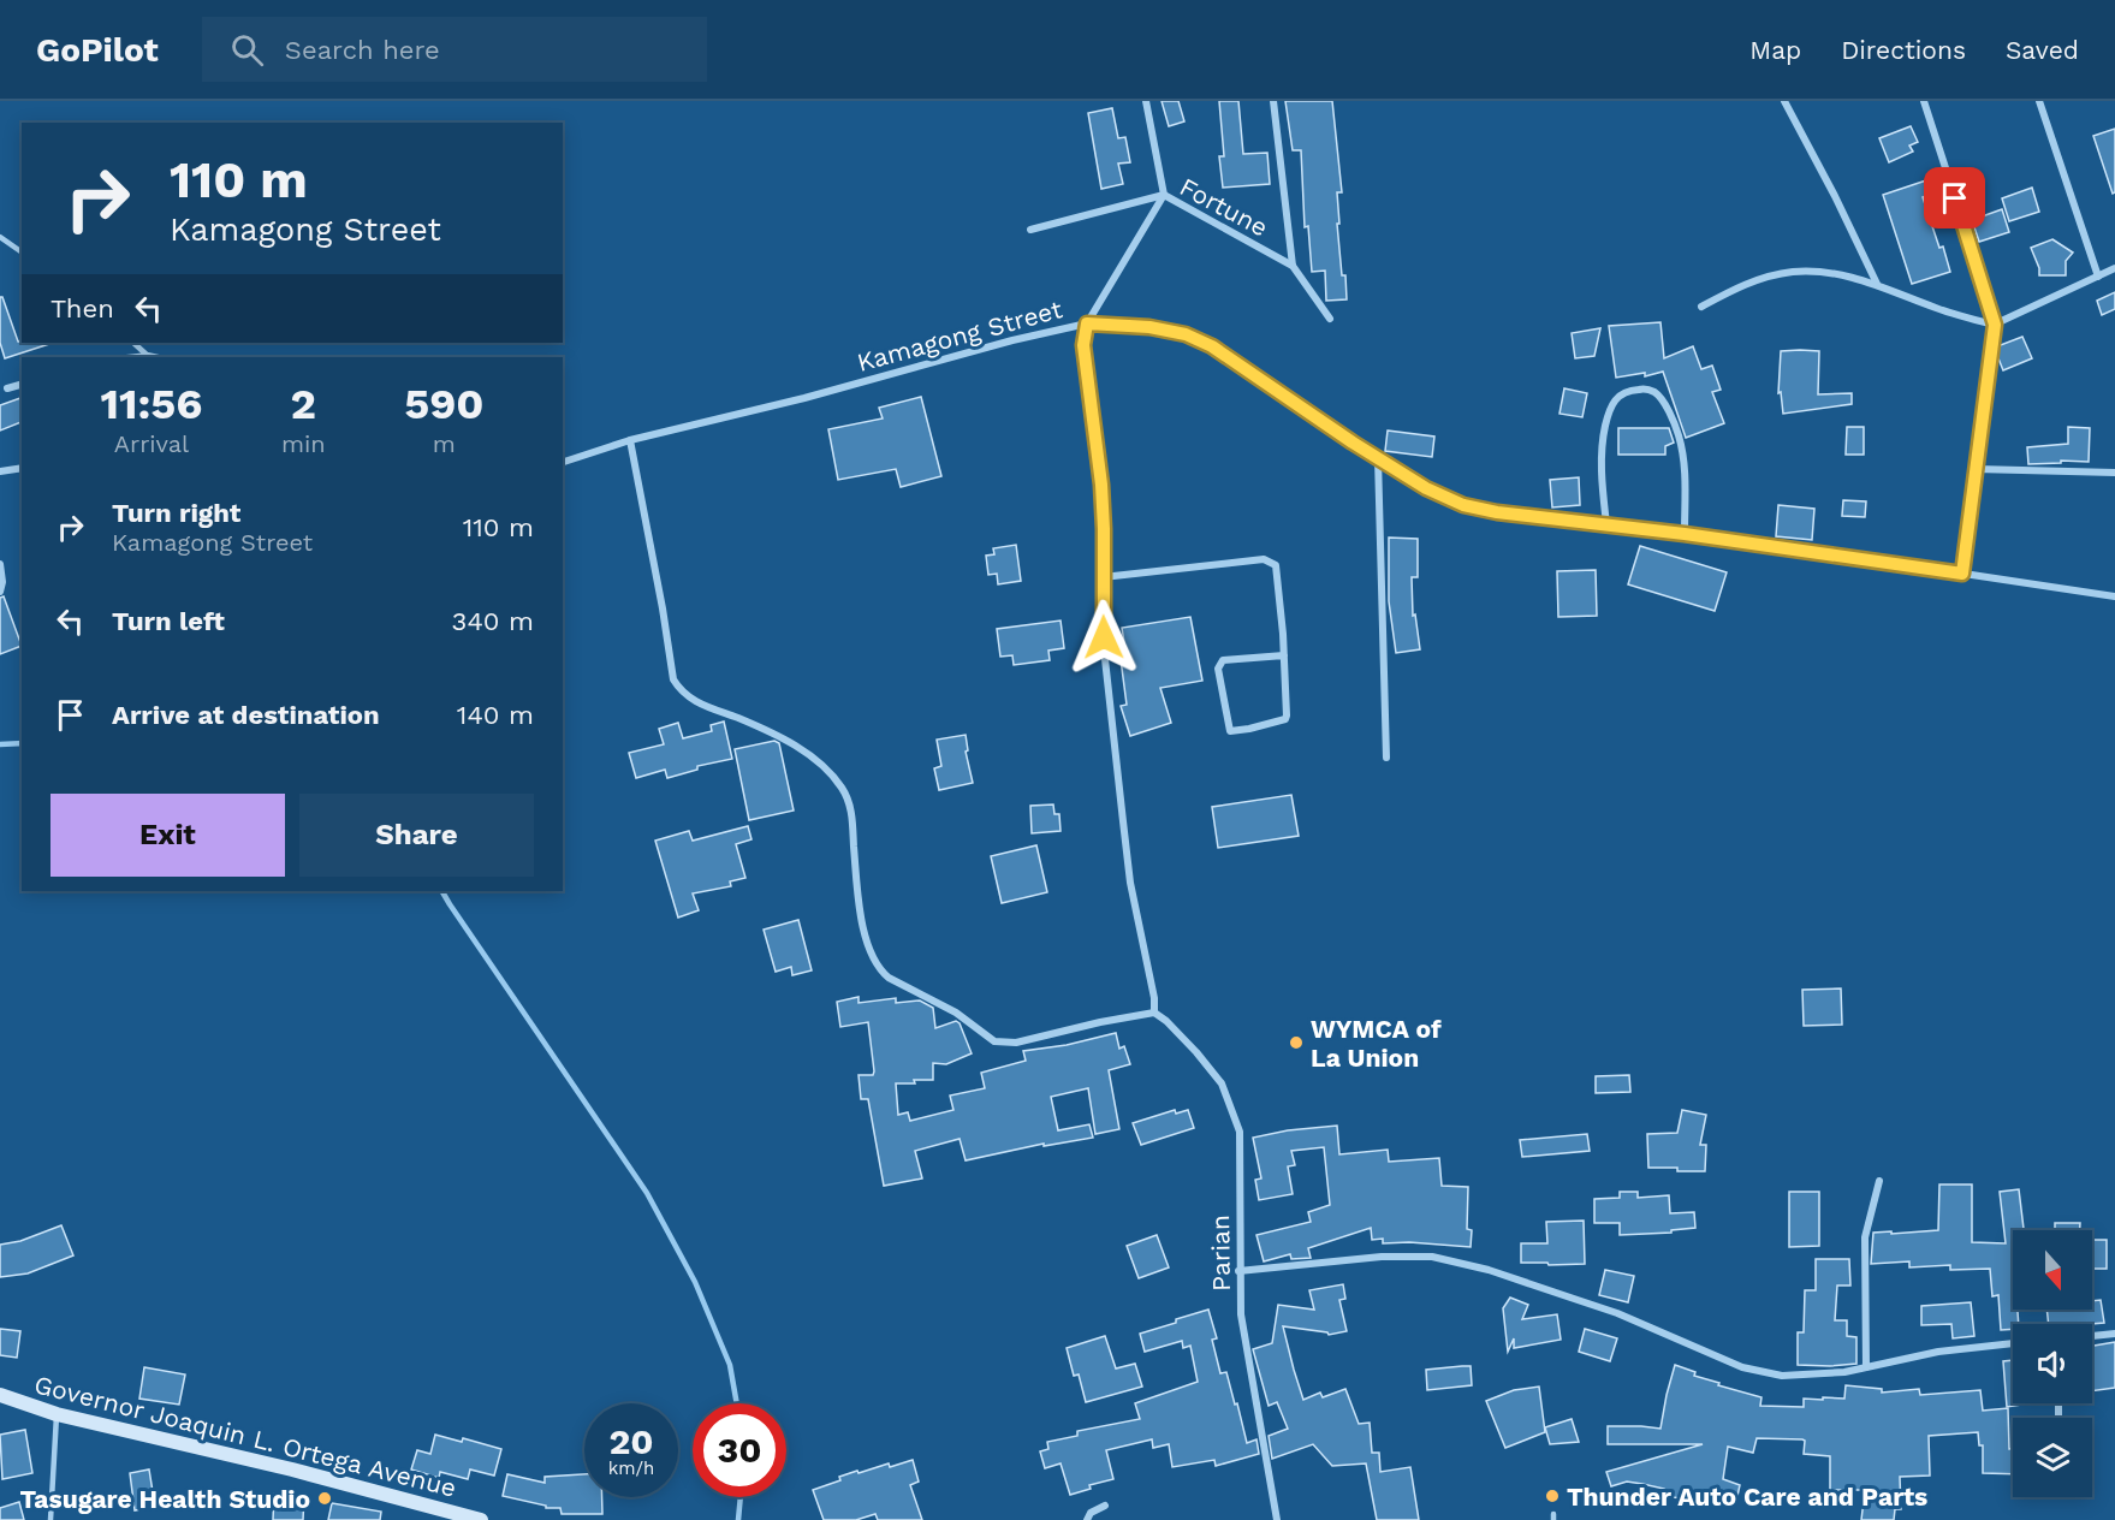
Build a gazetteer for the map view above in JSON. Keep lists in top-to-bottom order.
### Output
{
  "streets": {
    "main road": ["Governor Joaquin L. Ortega Avenue"],
    "street": ["Fortune", "Kamagong Street", "Parian"]
  },
  "places": ["WYMCA of La Union", "Thunder Auto Care and Parts", "Tasugare Health Studio"],
  "north": "bottom",
  "page": {
    "header": "GoPilot",
    "search": "Search here",
    "nav": ["Map", "Directions", "Saved"],
    "turn": ["110 m", "Kamagong Street"],
    "then": "Then",
    "eta": [
      "11:56",
      "Arrival",
      "2",
      "min",
      "590",
      "m"
    ],
    "list": [
      {
        "name": "Turn right",
        "note": "Kamagong Street",
        "value": "110 m"
      },
      {
        "name": "Turn left",
        "value": "340 m"
      },
      {
        "name": "Arrive at destination",
        "value": "140 m"
      }
    ],
    "buttons": ["Exit", "Share"],
    "speed": "20 km/h",
    "limit": "30"
  }
}
